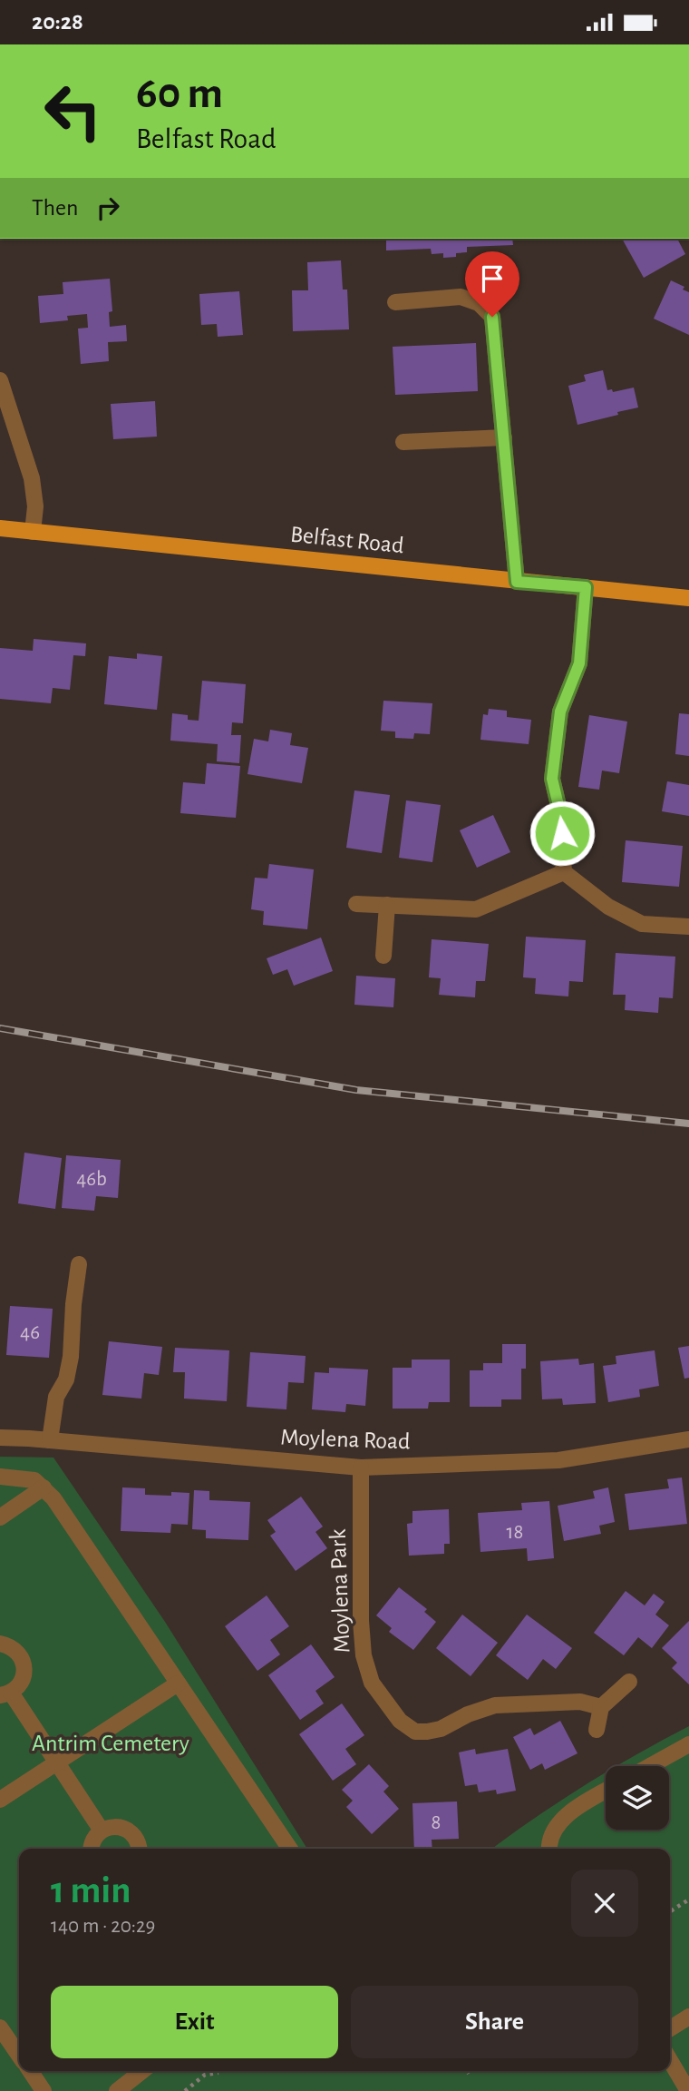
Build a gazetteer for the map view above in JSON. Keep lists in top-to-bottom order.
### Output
{
  "streets": {
    "main road": ["Belfast Road"],
    "street": ["Moylena Road", "Moylena Park"]
  },
  "crossings": [
    ["Moylena Road", "Moylena Park"]
  ],
  "parks": ["Antrim Cemetery"],
  "house_numbers": [
    "46b",
    "46",
    "18",
    "8"
  ],
  "page": {
    "status": "20:28",
    "turn": ["60 m", "Belfast Road"],
    "then": "Then",
    "heading": ["1 min", "140 m · 20:29"],
    "buttons": ["Exit", "Share"]
  }
}
